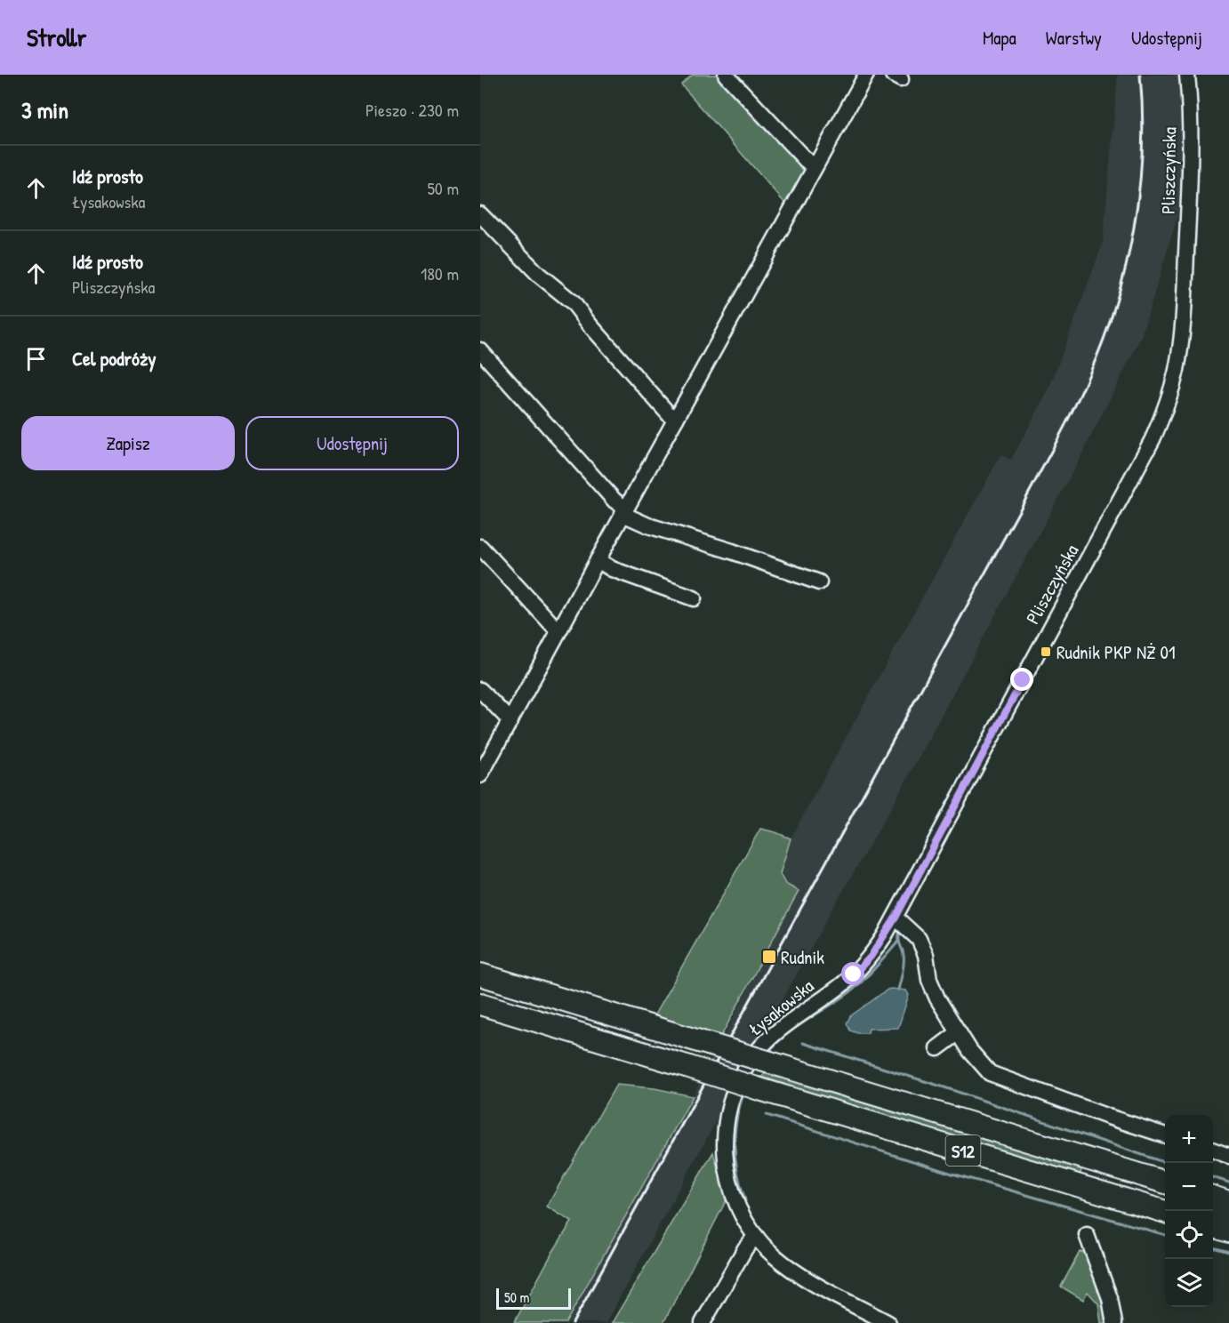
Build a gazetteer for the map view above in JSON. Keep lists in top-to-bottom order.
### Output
{
  "streets": {
    "highway": ["S12"],
    "street": ["Pliszczyńska", "Łysakowska"]
  },
  "crossings": [
    ["Pliszczyńska", "Łysakowska"]
  ],
  "places": {
    "transit": ["Rudnik PKP NŻ 01", "Rudnik"]
  },
  "scale_bar": "50 m",
  "page": {
    "header": "Strollr",
    "nav": ["Mapa", "Warstwy", "Udostępnij"],
    "heading": ["3 min", "Pieszo · 230 m"],
    "list": [
      ["Idź prosto", "Łysakowska", "50 m"],
      ["Idź prosto", "Pliszczyńska", "180 m"],
      "Cel podróży"
    ],
    "buttons": ["Zapisz", "Udostępnij"],
    "map_buttons": ["+", "−"],
    "scale": "50 m"
  }
}
